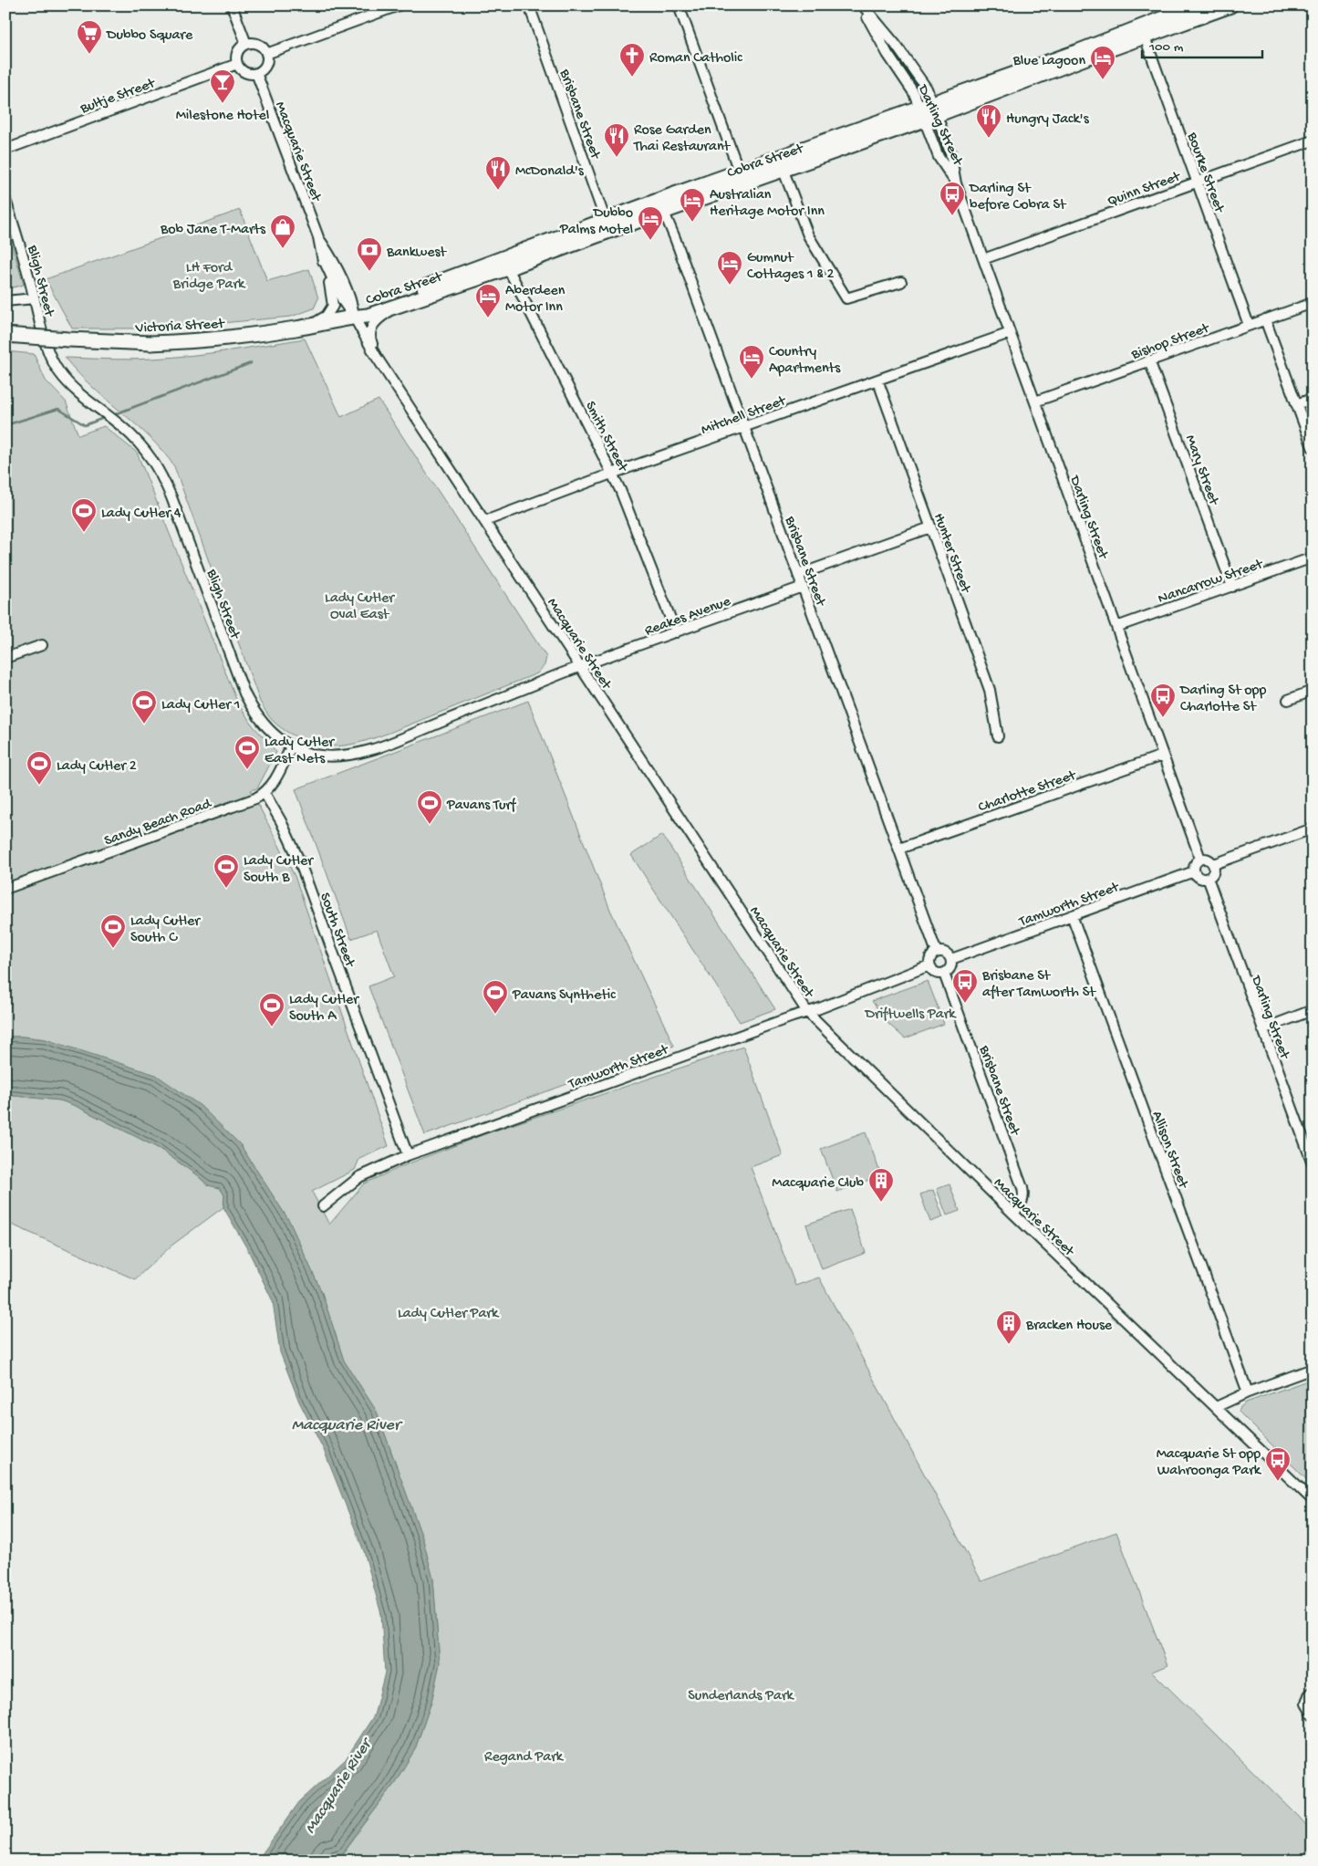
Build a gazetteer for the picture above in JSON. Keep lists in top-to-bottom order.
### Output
{
  "streets": {
    "highway": ["Cobra Street", "Victoria Street"],
    "street": [
      "Bultje Street",
      "Brisbane Street",
      "Darling Street",
      "Macquarie Street",
      "Bourke Street",
      "Quinn Street",
      "Bligh Street",
      "Bishop Street",
      "Mitchell Street",
      "Smith Street",
      "Mary Street",
      "Hunter Street",
      "Nancarrow Street",
      "Reakes Avenue",
      "Charlotte Street",
      "Sandy Beach Road",
      "Tamworth Street",
      "South Street",
      "Allison Street"
    ]
  },
  "crossings": [
    ["Bultje Street", "Macquarie Street"],
    ["Brisbane Street", "Macquarie Street"],
    ["Brisbane Street", "Cobra Street"],
    ["Brisbane Street", "Mitchell Street"],
    ["Brisbane Street", "Reakes Avenue"],
    ["Brisbane Street", "Charlotte Street"],
    ["Brisbane Street", "Tamworth Street"],
    ["Darling Street", "Cobra Street"],
    ["Darling Street", "Quinn Street"],
    ["Darling Street", "Bishop Street"],
    ["Darling Street", "Mitchell Street"],
    ["Darling Street", "Nancarrow Street"],
    ["Darling Street", "Charlotte Street"],
    ["Darling Street", "Tamworth Street"],
    ["Macquarie Street", "Cobra Street"],
    ["Macquarie Street", "Bligh Street"],
    ["Macquarie Street", "Victoria Street"],
    ["Macquarie Street", "Mitchell Street"],
    ["Macquarie Street", "Reakes Avenue"],
    ["Macquarie Street", "Tamworth Street"],
    ["Cobra Street", "Bourke Street"],
    ["Cobra Street", "Victoria Street"],
    ["Cobra Street", "Smith Street"],
    ["Bourke Street", "Quinn Street"],
    ["Bourke Street", "Bishop Street"],
    ["Bligh Street", "Reakes Avenue"],
    ["Bligh Street", "Sandy Beach Road"],
    ["Bishop Street", "Mary Street"],
    ["Mitchell Street", "Smith Street"],
    ["Mitchell Street", "Hunter Street"],
    ["Smith Street", "Reakes Avenue"],
    ["Mary Street", "Nancarrow Street"],
    ["Sandy Beach Road", "South Street"],
    ["Tamworth Street", "South Street"],
    ["Tamworth Street", "Allison Street"]
  ],
  "water": ["Macquarie River"],
  "parks": [
    "LH Ford Bridge Park",
    "Lady Cutler Oval East",
    "Driftwells Park",
    "Lady Cutler Park",
    "Sunderlands Park",
    "Regand Park"
  ],
  "places": {
    "supermarket": ["Dubbo Square"],
    "church": ["Roman Catholic"],
    "hotel": [
      "Blue Lagoon",
      "Australian Heritage Motor Inn",
      "Dubbo Palms Motel",
      "Gumnut Cottages 1 & 2",
      "Aberdeen Motor Inn",
      "Country Apartments"
    ],
    "bar": ["Milestone Hotel"],
    "restaurant": ["Hungry Jack's", "Rose Garden Thai Restaurant", "McDonald's"],
    "bus stop": [
      "Darling St before Cobra St",
      "Darling St opp Charlotte St",
      "Brisbane St after Tamworth St",
      "Macquarie St opp Wahroonga Park"
    ],
    "shop": ["Bob Jane T-Marts"],
    "bank": ["Bankwest"],
    "sports": [
      "Lady Cutler 4",
      "Lady Cutler 1",
      "Lady Cutler East Nets",
      "Lady Cutler 2",
      "Pavans Turf",
      "Lady Cutler South B",
      "Lady Cutler South C",
      "Pavans Synthetic",
      "Lady Cutler South A"
    ],
    "building": ["Macquarie Club", "Bracken House"]
  },
  "scale_bar": "100 m"
}
